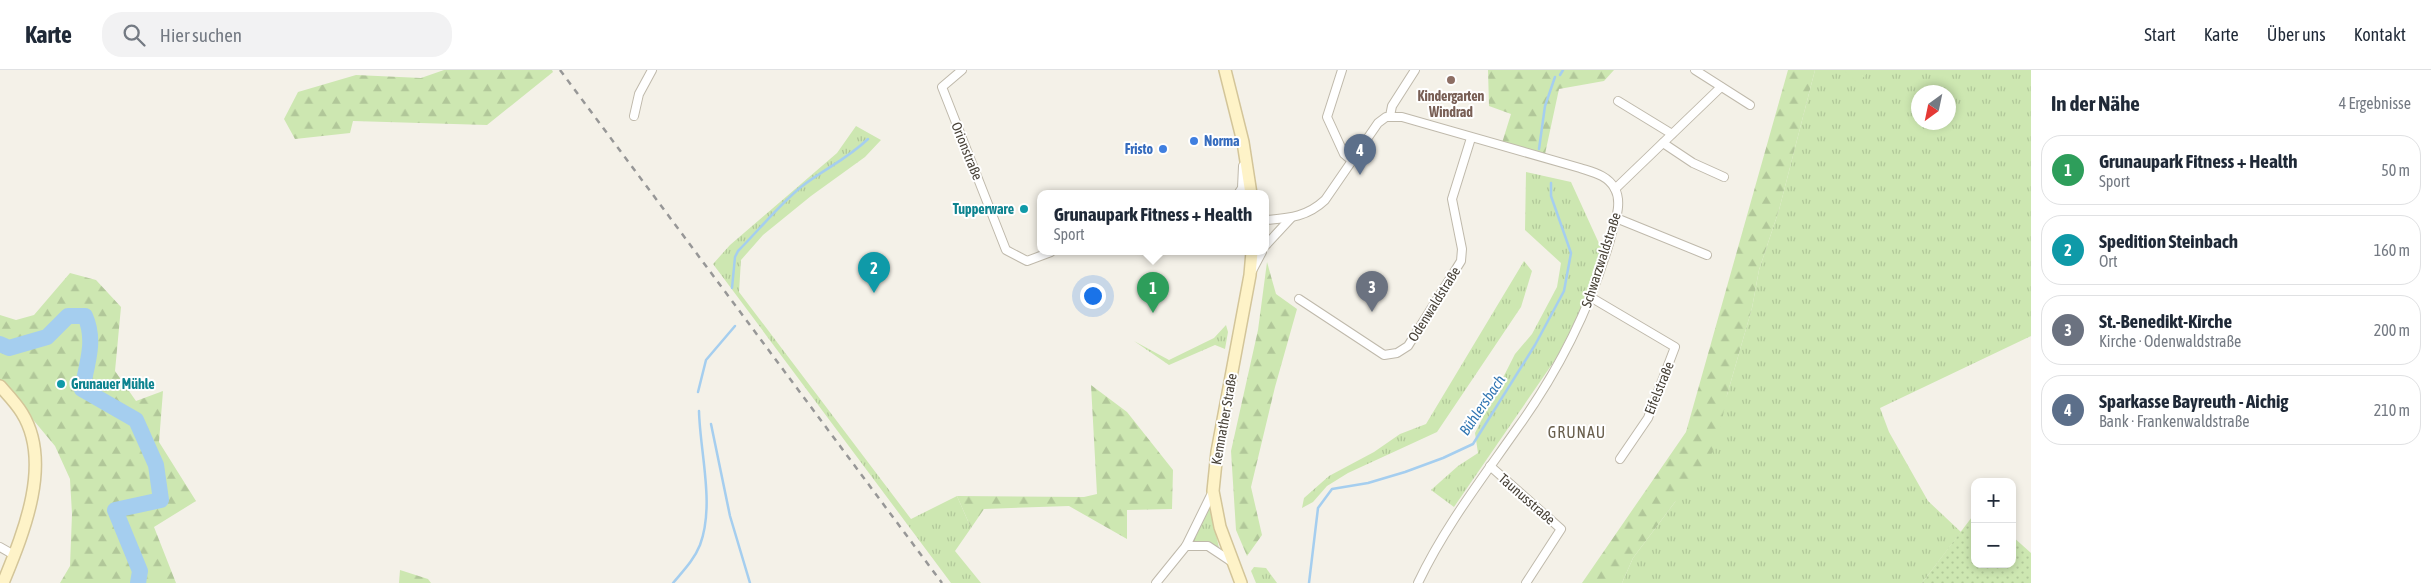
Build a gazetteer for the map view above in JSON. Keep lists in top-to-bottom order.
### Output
{
  "streets": {
    "main road": ["Kemnather Straße"],
    "street": [
      "Orionstraße",
      "Schwarzwaldstraße",
      "Odenwaldstraße",
      "Eifelstraße",
      "Taunusstraße"
    ]
  },
  "crossings": [
    ["Schwarzwaldstraße", "Eifelstraße"],
    ["Schwarzwaldstraße", "Taunusstraße"]
  ],
  "districts": ["GRUNAU"],
  "water": ["Bühlersbach"],
  "places": [
    "Kindergarten Windrad",
    "Norma",
    "Fristo",
    "Tupperware",
    "Grunauer Mühle"
  ],
  "north": "bottom left",
  "page": {
    "header": "Karte",
    "search": "Hier suchen",
    "nav": [
      "Start",
      "Karte",
      "Über uns",
      "Kontakt"
    ],
    "heading": ["In der Nähe", "4 Ergebnisse"],
    "pins": [
      "4",
      "2",
      "3",
      "1"
    ],
    "list": [
      {
        "mark": "1",
        "name": "Grunaupark Fitness + Health",
        "note": "Sport",
        "value": "50 m"
      },
      {
        "mark": "2",
        "name": "Spedition Steinbach",
        "note": "Ort",
        "value": "160 m"
      },
      {
        "mark": "3",
        "name": "St.-Benedikt-Kirche",
        "note": "Kirche · Odenwaldstraße",
        "value": "200 m"
      },
      {
        "mark": "4",
        "name": "Sparkasse Bayreuth - Aichig",
        "note": "Bank · Frankenwaldstraße",
        "value": "210 m"
      }
    ],
    "popup": ["Grunaupark Fitness + Health", "Sport"],
    "map_buttons": ["+", "−"]
  }
}
